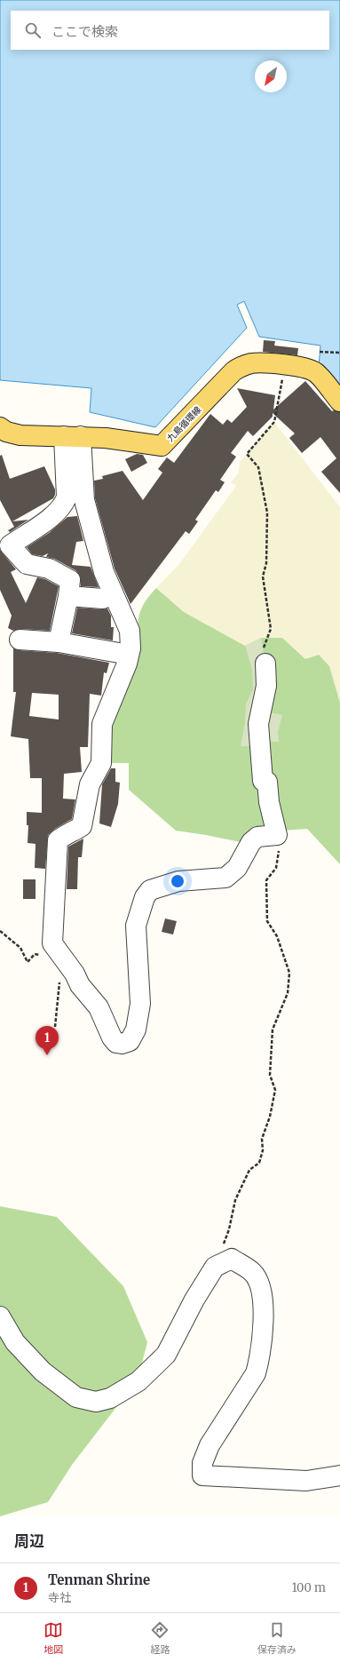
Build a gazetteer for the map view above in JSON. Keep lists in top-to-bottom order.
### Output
{
  "streets": {
    "main road": ["九島循環線"]
  },
  "north": "bottom left",
  "page": {
    "search": "ここで検索",
    "pins": "1",
    "heading": "周辺",
    "list": [
      {
        "mark": "1",
        "name": "Tenman Shrine",
        "note": "寺社",
        "value": "100 m"
      }
    ],
    "nav": ["地図", "経路", "保存済み"]
  }
}
